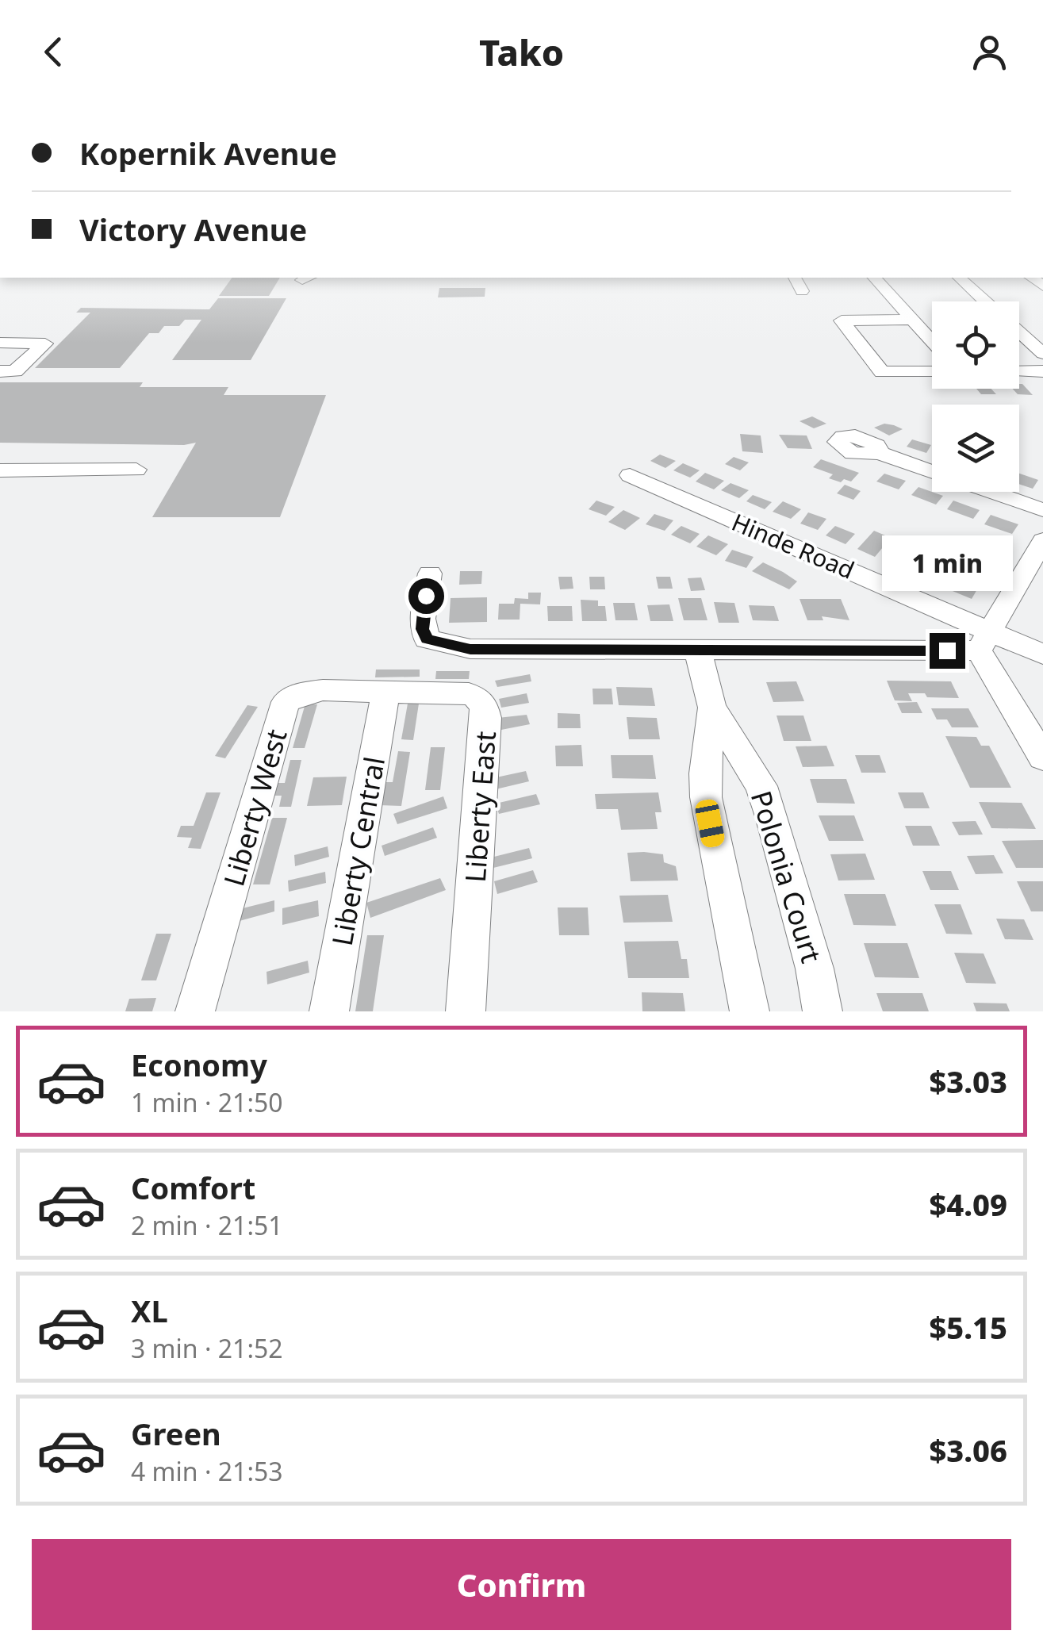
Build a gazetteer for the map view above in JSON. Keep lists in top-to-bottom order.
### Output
{
  "streets": {
    "street": [
      "Hinde Road",
      "Liberty East",
      "Liberty West",
      "Liberty Central",
      "Polonia Court"
    ]
  },
  "crossings": [
    ["Liberty East", "Liberty West"],
    ["Liberty East", "Liberty Central"],
    ["Liberty West", "Liberty Central"]
  ],
  "page": {
    "header": "Tako",
    "banner": ["Kopernik Avenue", "Victory Avenue"],
    "bubble": "1 min",
    "list": [
      {
        "name": "Economy",
        "note": "1 min · 21:50",
        "value": "$3.03"
      },
      {
        "name": "Comfort",
        "note": "2 min · 21:51",
        "value": "$4.09"
      },
      {
        "name": "XL",
        "note": "3 min · 21:52",
        "value": "$5.15"
      },
      {
        "name": "Green",
        "note": "4 min · 21:53",
        "value": "$3.06"
      }
    ],
    "buttons": "Confirm"
  }
}
